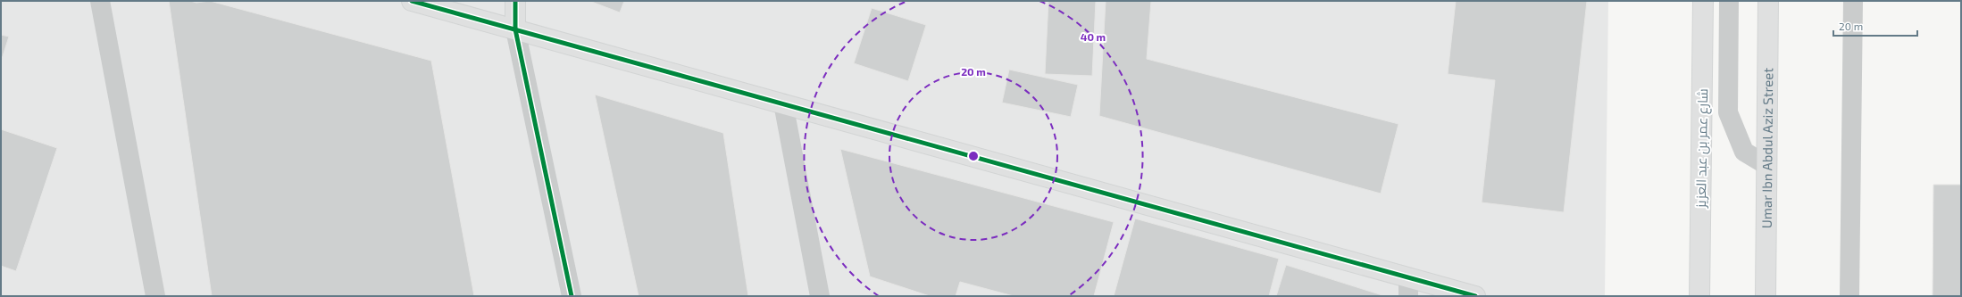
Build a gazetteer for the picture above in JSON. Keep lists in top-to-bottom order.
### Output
{
  "streets": {
    "street": ["شارع عمر بن عبد العزيز", "Umar Ibn Abdul Aziz Street"]
  },
  "scale_bar": "20 m",
  "rings": ["40 m", "20 m"]
}
